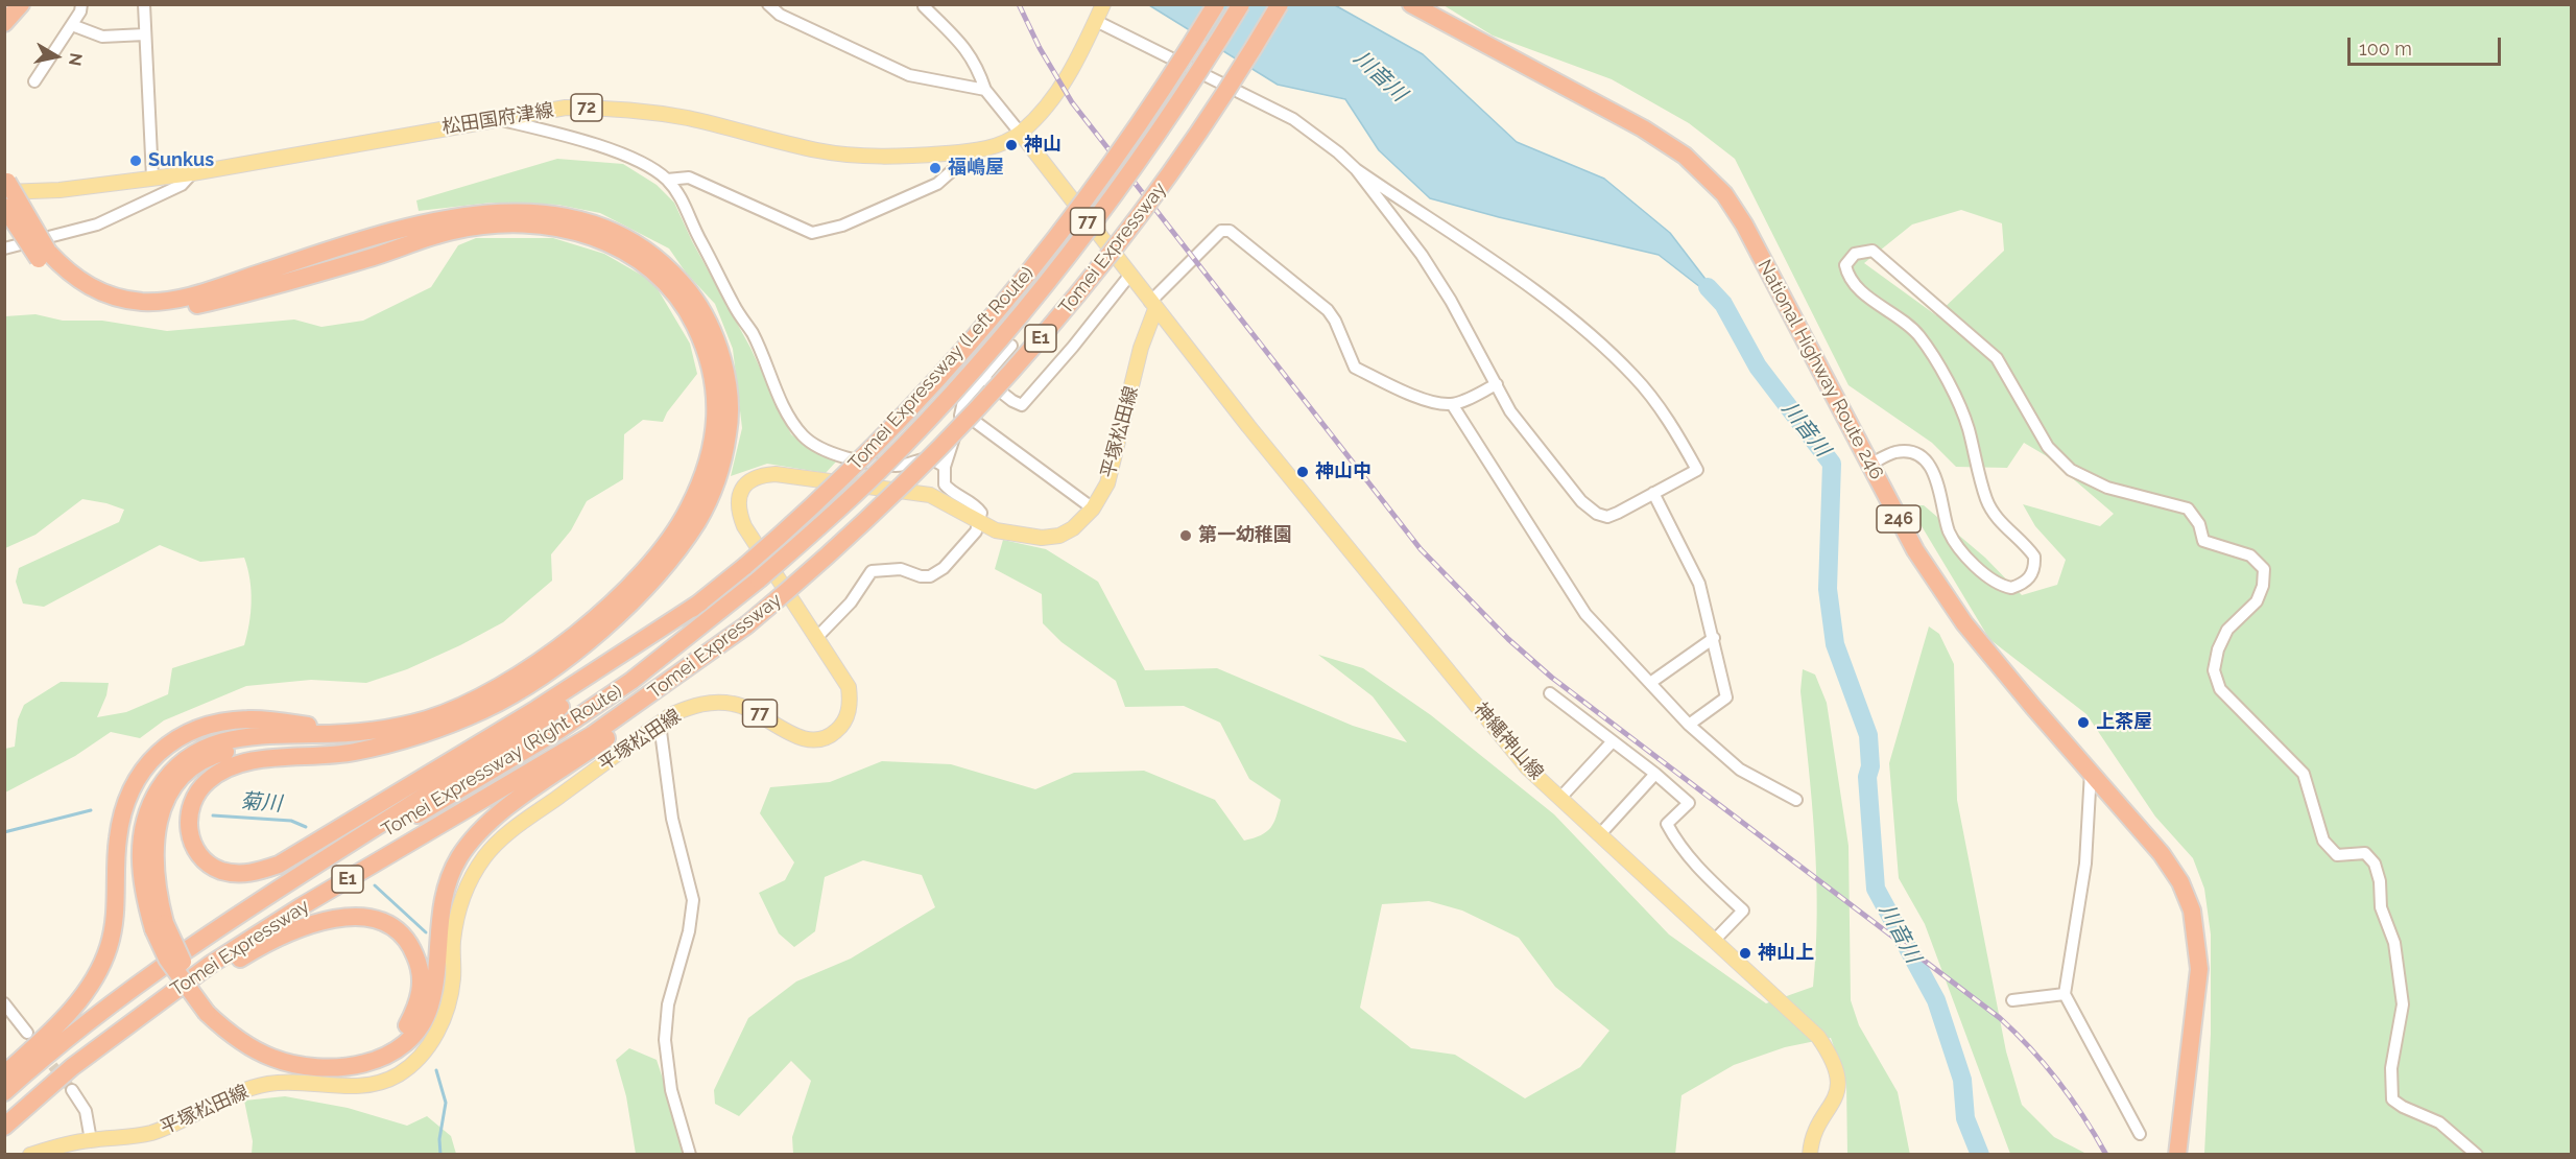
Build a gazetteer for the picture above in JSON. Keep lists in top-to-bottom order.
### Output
{
  "streets": {
    "highway": [
      "Tomei Expressway",
      "E1",
      "Tomei Expressway (Left Route)",
      "National Highway Route 246",
      "246",
      "Tomei Expressway (Right Route)"
    ],
    "main road": [
      "72",
      "松田国府津線",
      "77",
      "平塚松田線",
      "神縄神山線"
    ]
  },
  "crossings": [
    ["松田国府津線", "77"],
    ["77", "平塚松田線"],
    ["77", "神縄神山線"],
    ["Tomei Expressway", "Tomei Expressway (Left Route)"],
    ["Tomei Expressway", "Tomei Expressway (Right Route)"],
    ["Tomei Expressway (Left Route)", "Tomei Expressway (Right Route)"],
    ["平塚松田線", "神縄神山線"]
  ],
  "water": ["川音川", "菊川"],
  "places": [
    "神山",
    "Sunkus",
    "福嶋屋",
    "神山中",
    "第一幼稚園",
    "上茶屋",
    "神山上"
  ],
  "scale_bar": "100 m",
  "north": "right"
}
